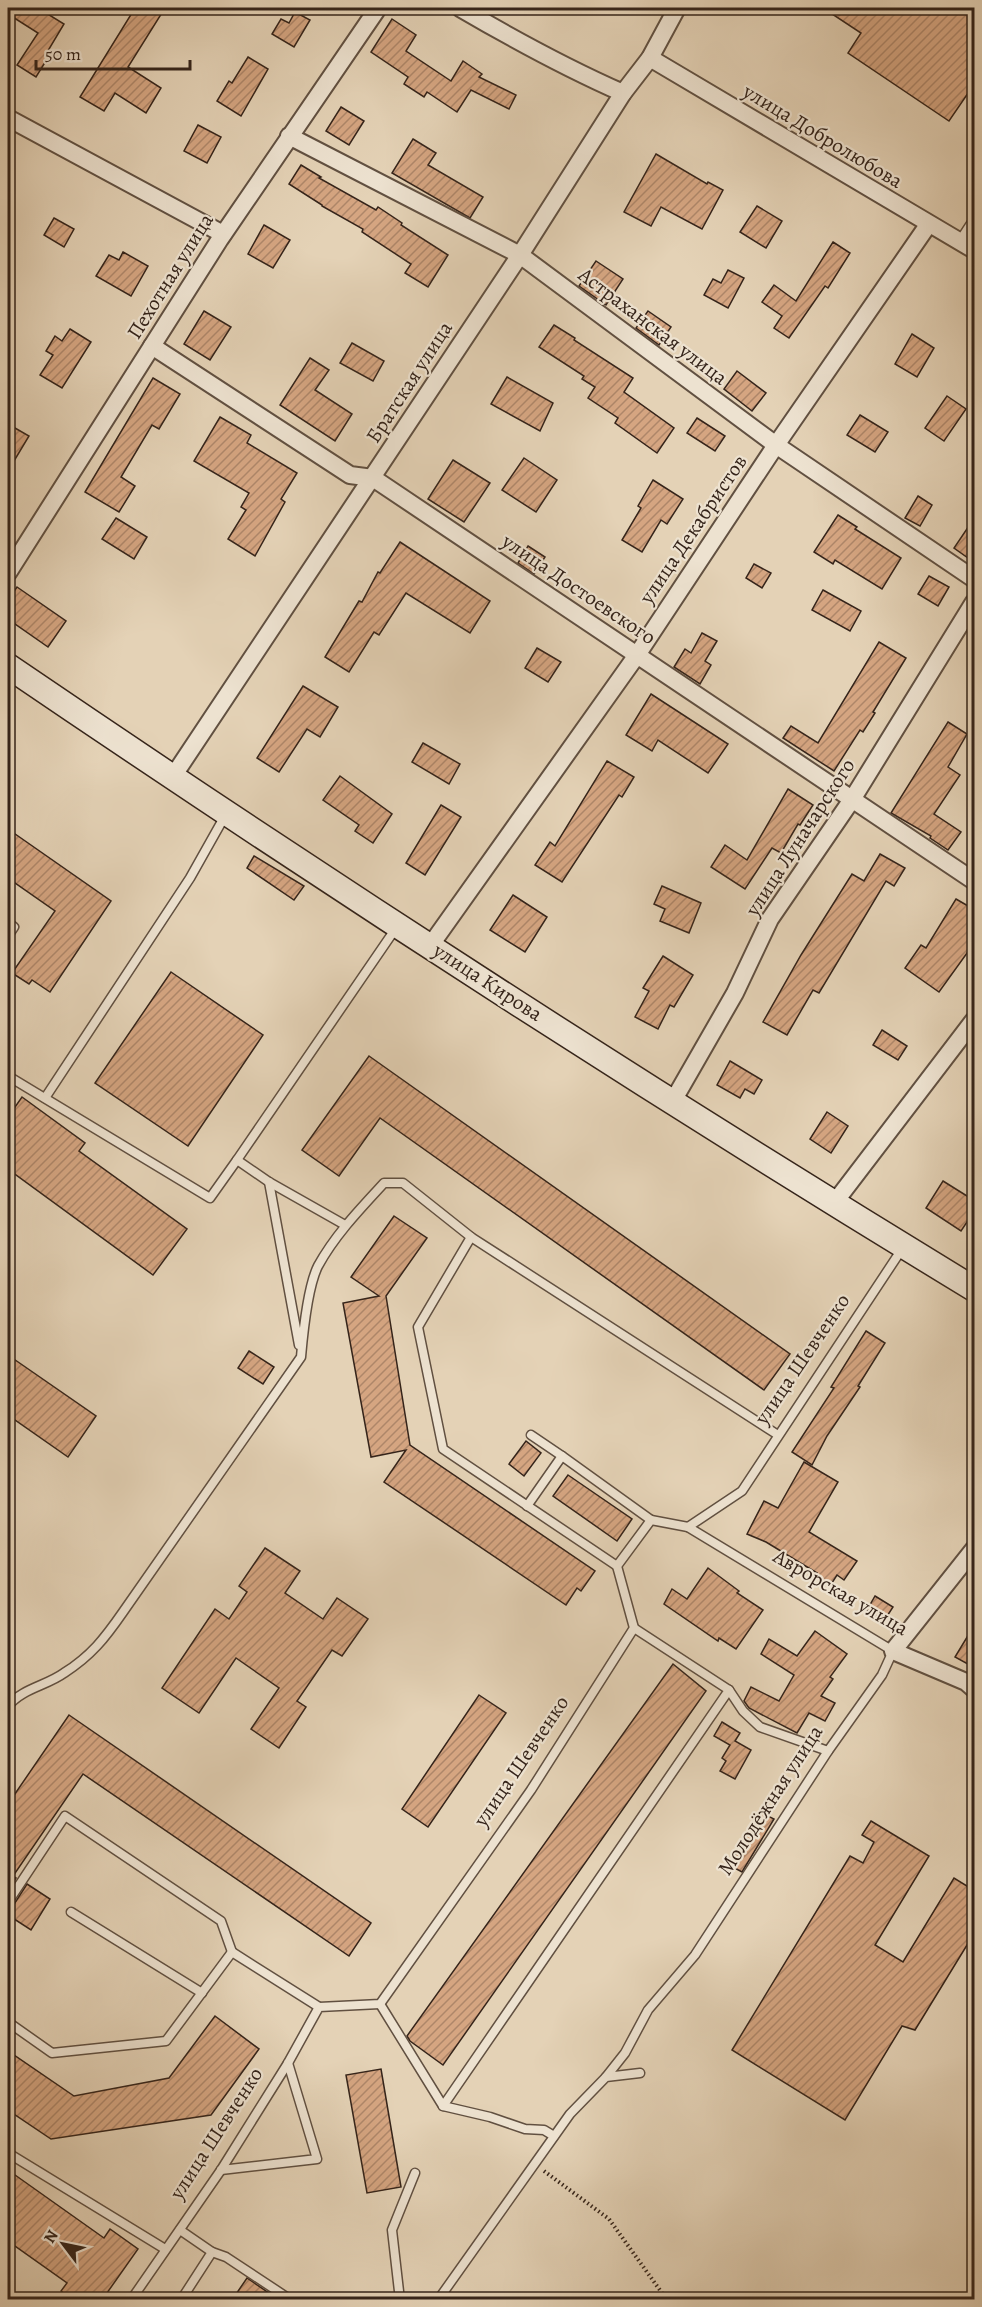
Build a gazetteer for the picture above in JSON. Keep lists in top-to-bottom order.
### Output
{
  "streets": {
    "main road": ["улица Кирова"],
    "street": [
      "улица Добролюбова",
      "Пехотная улица",
      "Астраханская улица",
      "Братская улица",
      "улица Декабристов",
      "улица Достоевского",
      "улица Луначарского",
      "Аврорская улица",
      "Молодёжная улица"
    ],
    "lane": ["улица Шевченко"]
  },
  "crossings": [
    ["улица Добролюбова", "Братская улица"],
    ["улица Добролюбова", "улица Декабристов"],
    ["Пехотная улица", "Астраханская улица"],
    ["Пехотная улица", "улица Достоевского"],
    ["Астраханская улица", "Братская улица"],
    ["Астраханская улица", "улица Декабристов"],
    ["Братская улица", "улица Достоевского"],
    ["Братская улица", "улица Кирова"],
    ["улица Декабристов", "улица Достоевского"],
    ["улица Декабристов", "улица Кирова"],
    ["улица Достоевского", "улица Луначарского"],
    ["улица Луначарского", "улица Кирова"],
    ["улица Кирова", "улица Шевченко"],
    ["улица Шевченко", "Аврорская улица"],
    ["Аврорская улица", "Молодёжная улица"]
  ],
  "scale_bar": "50 m",
  "north": "top left"
}
